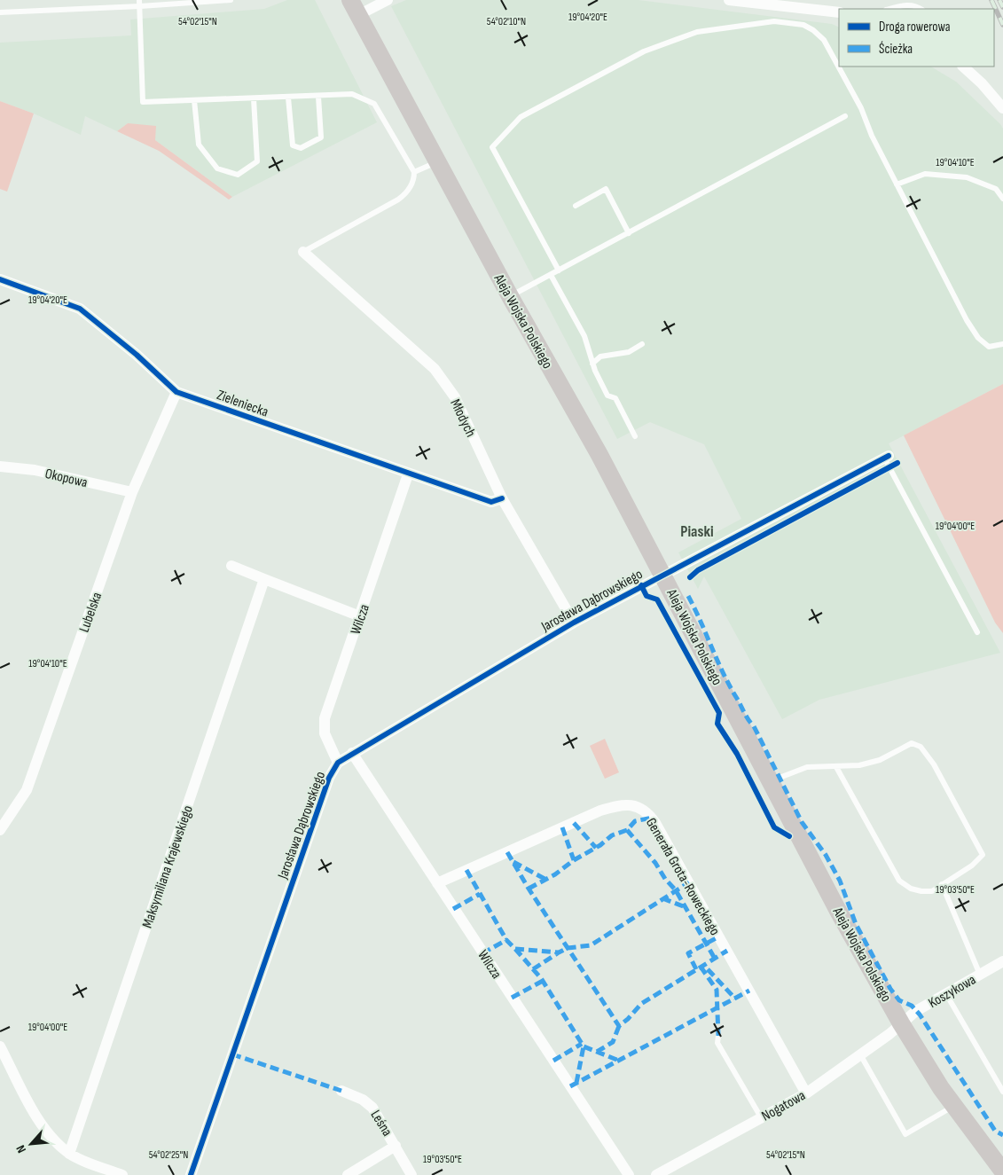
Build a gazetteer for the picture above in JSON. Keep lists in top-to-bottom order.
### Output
{
  "streets": {
    "main road": ["Aleja Wojska Polskiego"],
    "street": [
      "Zieleniecka",
      "Młodych",
      "Okopowa",
      "Jarosława Dąbrowskiego",
      "Lubelska",
      "Wilcza",
      "Maksymiliana Krajewskiego",
      "Generała Grota-Roweckiego",
      "Koszykowa",
      "Nogatowa",
      "Leśna"
    ]
  },
  "crossings": [
    ["Aleja Wojska Polskiego", "Jarosława Dąbrowskiego"],
    ["Aleja Wojska Polskiego", "Koszykowa"],
    ["Aleja Wojska Polskiego", "Nogatowa"],
    ["Zieleniecka", "Młodych"],
    ["Zieleniecka", "Lubelska"],
    ["Zieleniecka", "Wilcza"],
    ["Młodych", "Jarosława Dąbrowskiego"],
    ["Okopowa", "Lubelska"],
    ["Jarosława Dąbrowskiego", "Wilcza"],
    ["Wilcza", "Generała Grota-Roweckiego"],
    ["Generała Grota-Roweckiego", "Nogatowa"],
    ["Koszykowa", "Nogatowa"]
  ],
  "districts": ["Piaski"],
  "legend": ["Droga rowerowa", "Ścieżka"],
  "north": "bottom left",
  "coordinates": [
    "19°04'20\"E",
    "54°02'15\"N",
    "54°02'10\"N",
    "19°04'10\"E",
    "19°04'00\"E",
    "19°03'50\"E",
    "54°02'25\"N"
  ]
}
